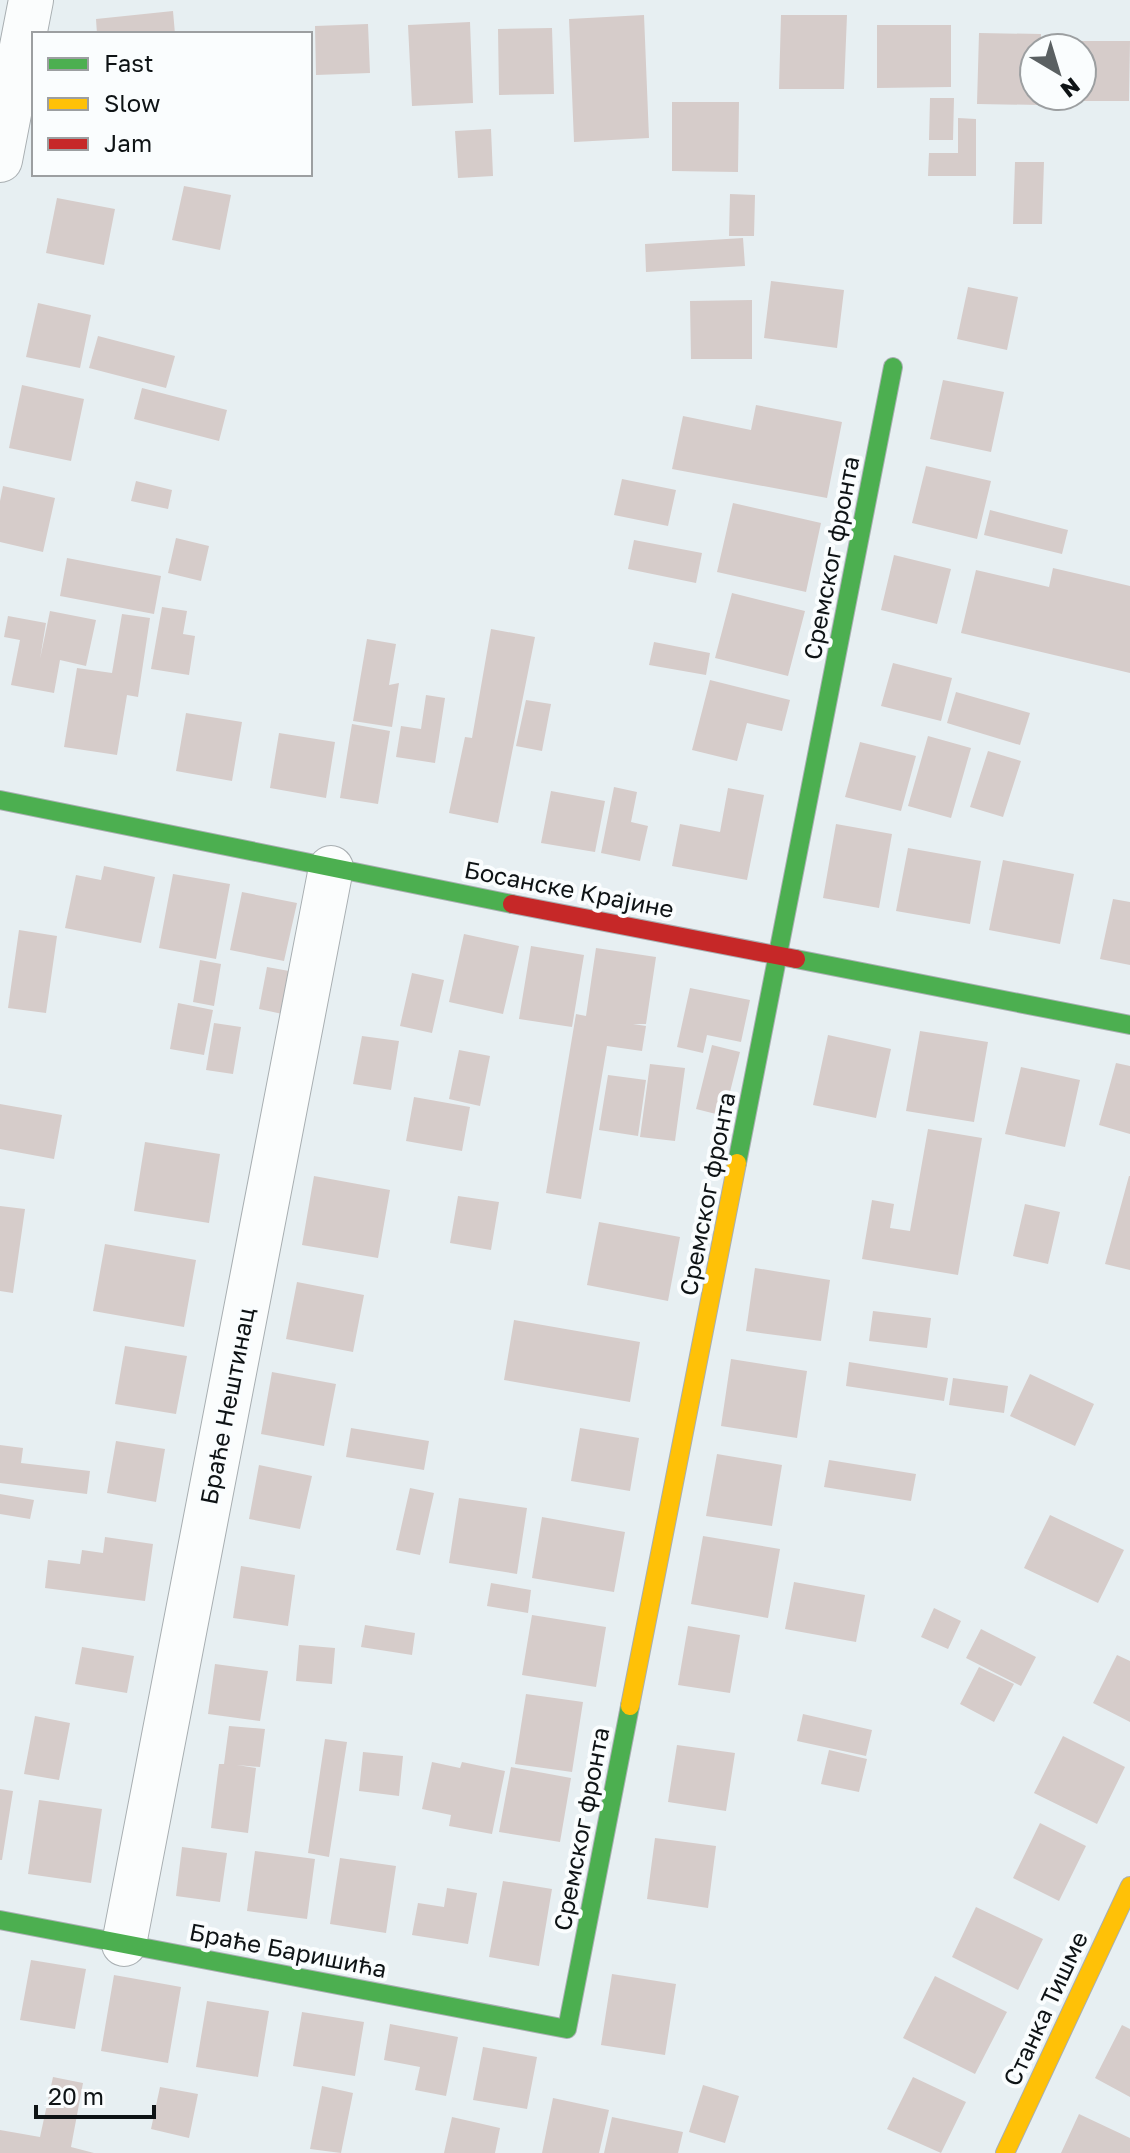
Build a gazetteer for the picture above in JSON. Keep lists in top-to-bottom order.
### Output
{
  "streets": {
    "street": [
      "Сремског фронта",
      "Босанске Крајине",
      "Браће Нештинац",
      "Браће Баришића",
      "Станка Тишме"
    ]
  },
  "crossings": [
    ["Сремског фронта", "Босанске Крајине"],
    ["Сремског фронта", "Браће Баришића"],
    ["Босанске Крајине", "Браће Нештинац"],
    ["Браће Нештинац", "Браће Баришића"]
  ],
  "legend": ["Fast", "Slow", "Jam"],
  "scale_bar": "20 m",
  "north": "bottom right"
}
